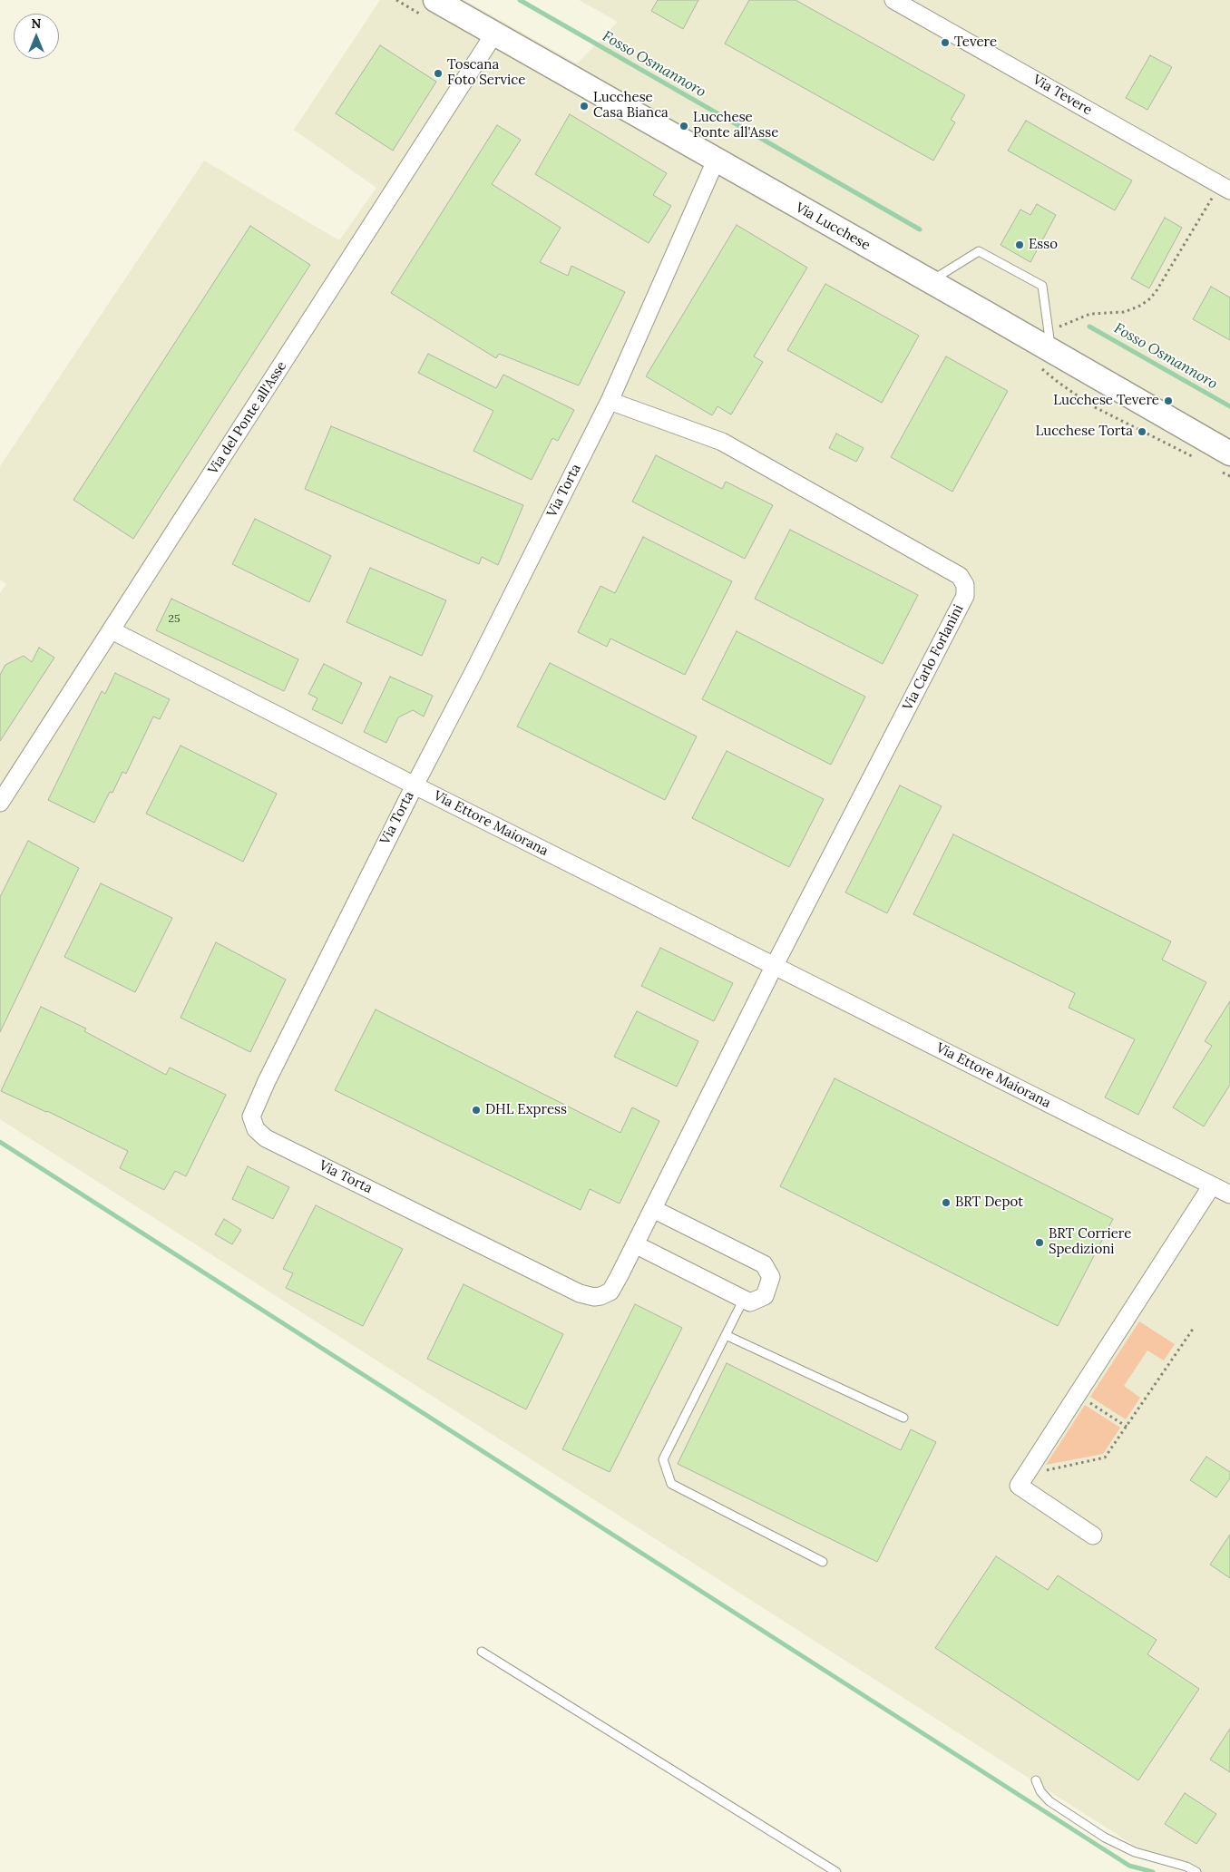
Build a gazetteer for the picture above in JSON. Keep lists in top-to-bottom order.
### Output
{
  "streets": {
    "main road": ["Via Lucchese"],
    "street": [
      "Via Tevere",
      "Via del Ponte all'Asse",
      "Via Torta",
      "Via Carlo Forlanini",
      "Via Ettore Maiorana"
    ]
  },
  "crossings": [
    ["Via Lucchese", "Via del Ponte all'Asse"],
    ["Via Lucchese", "Via Torta"],
    ["Via del Ponte all'Asse", "Via Ettore Maiorana"],
    ["Via Torta", "Via Carlo Forlanini"],
    ["Via Torta", "Via Ettore Maiorana"],
    ["Via Carlo Forlanini", "Via Ettore Maiorana"]
  ],
  "water": ["Fosso Osmannoro"],
  "places": [
    "Tevere",
    "Toscana Foto Service",
    "Lucchese Casa Bianca",
    "Lucchese Ponte all'Asse",
    "Esso",
    "Lucchese Tevere",
    "Lucchese Torta",
    "DHL Express",
    "BRT Depot",
    "BRT Corriere Spedizioni"
  ],
  "house_numbers": ["25"],
  "north": "top"
}
